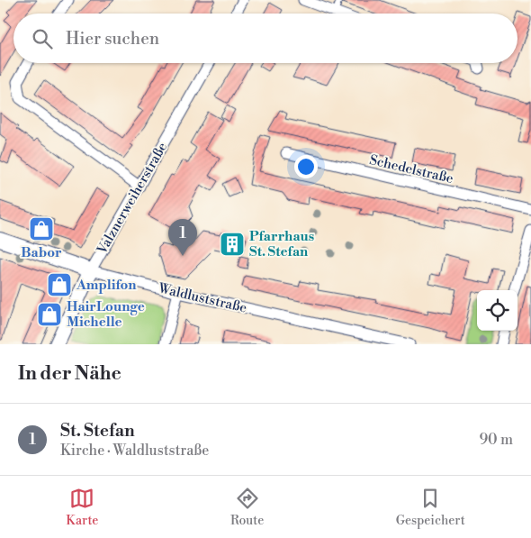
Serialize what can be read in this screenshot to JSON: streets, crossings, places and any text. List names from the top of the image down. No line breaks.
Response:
{"streets":{"street":["Schedelstraße","Valznerweiherstraße","Waldluststraße"]},"crossings":[["Valznerweiherstraße","Waldluststraße"]],"places":{"shop":["Babor","Amplifon","HairLounge Michelle"],"building":["Pfarrhaus St. Stefan"]},"page":{"search":"Hier suchen","pins":"1","heading":"In der Nähe","list":[{"mark":"1","name":"St. Stefan","note":"Kirche · Waldluststraße","value":"90 m"}],"nav":["Karte","Route","Gespeichert"]}}
